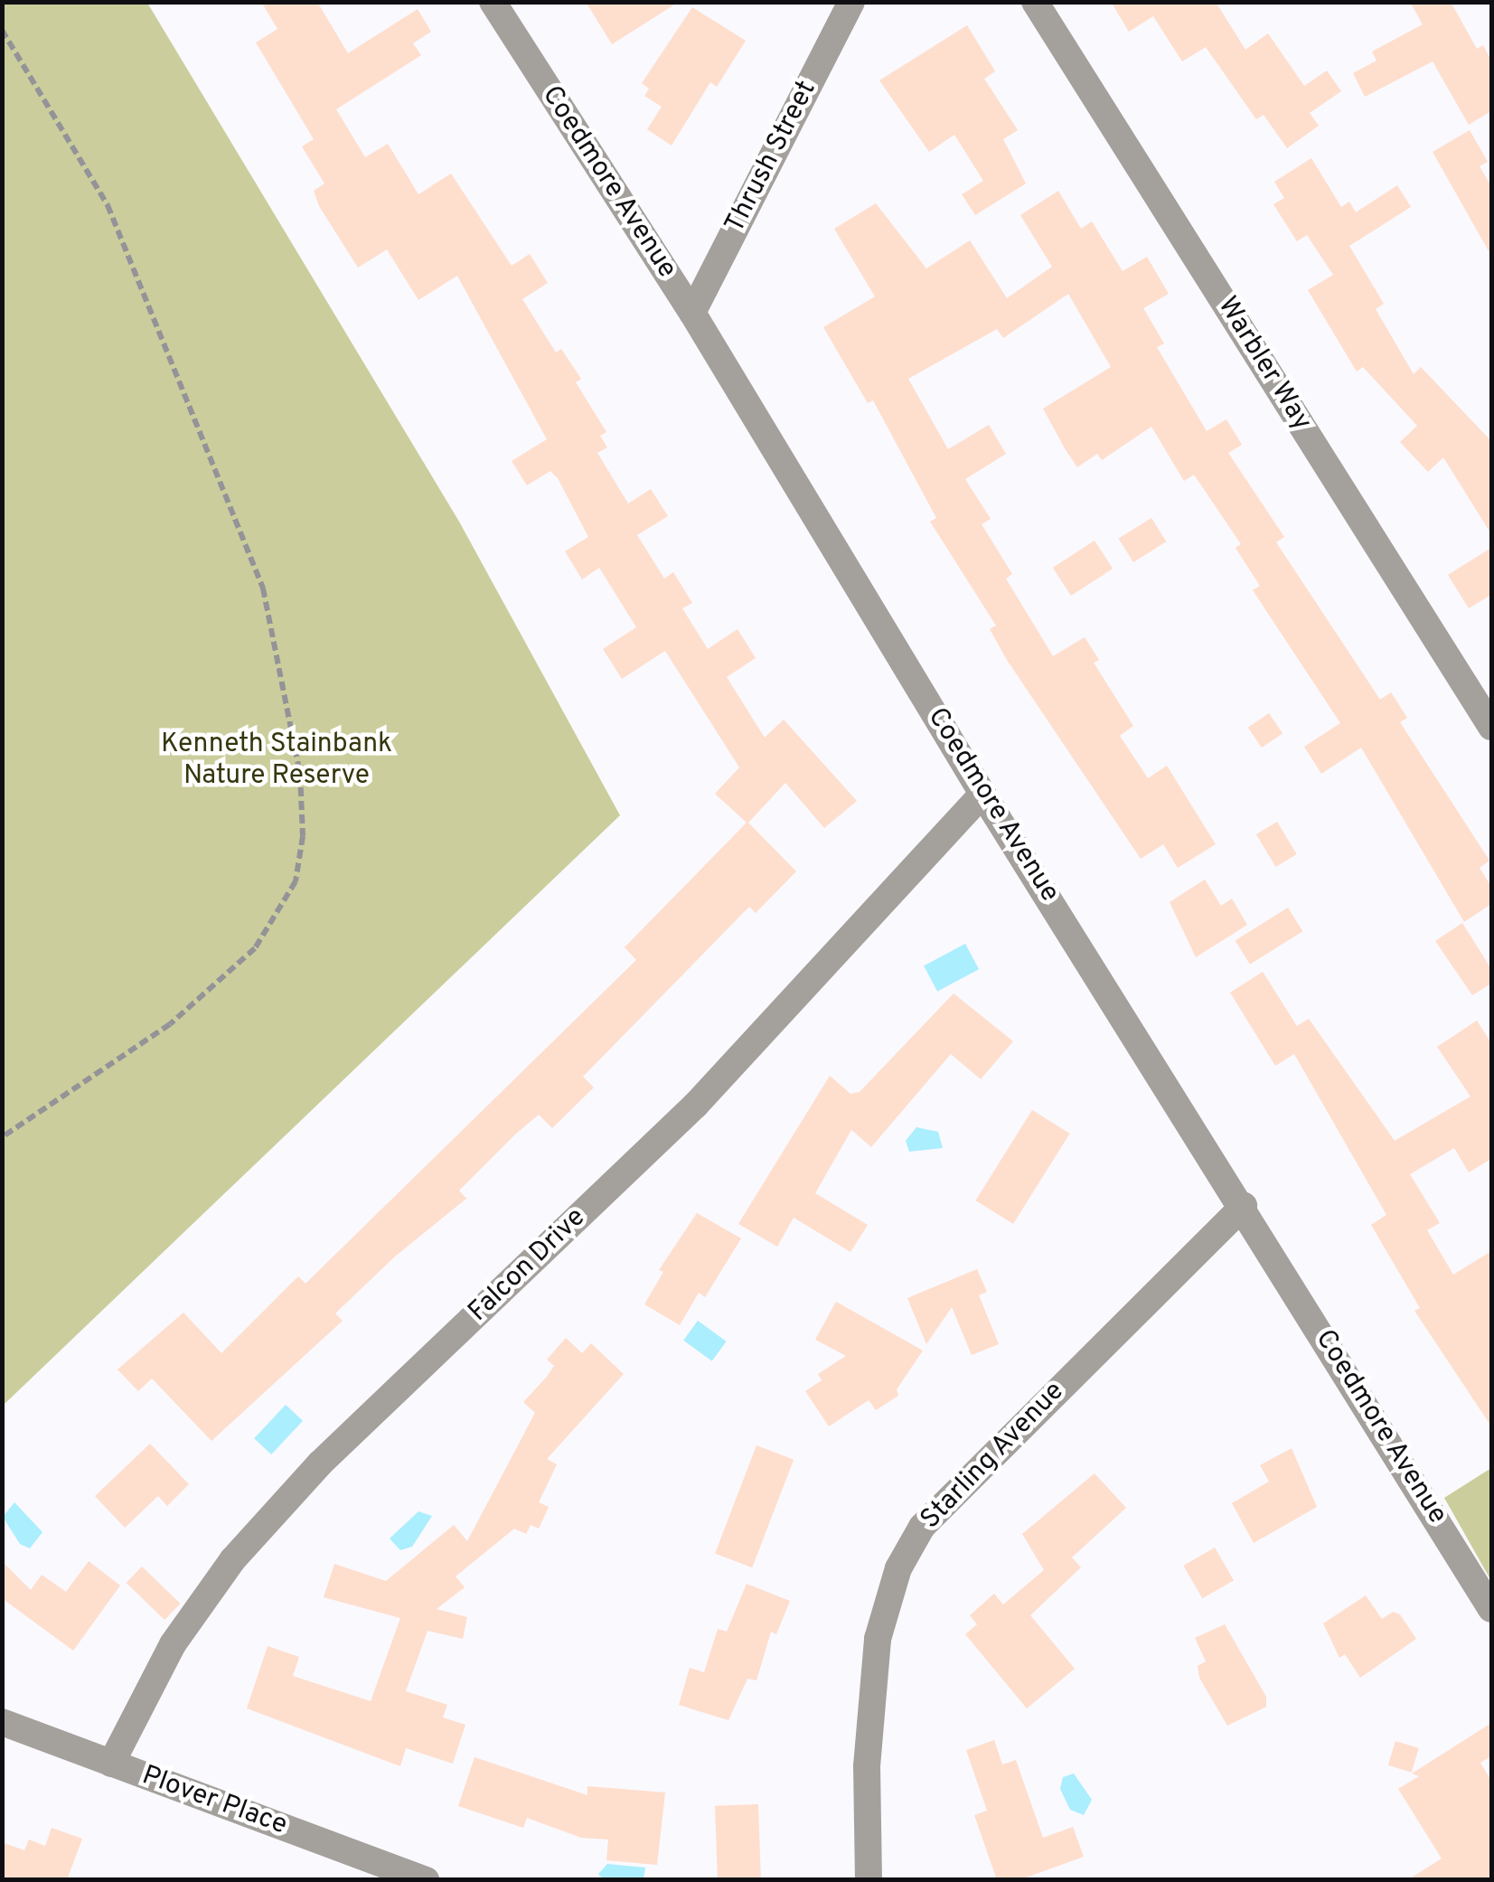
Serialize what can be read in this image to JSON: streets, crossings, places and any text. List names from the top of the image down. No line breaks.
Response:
{"streets":{"street":["Thrush Street","Coedmore Avenue","Warbler Way","Falcon Drive","Starling Avenue","Plover Place"]},"crossings":[["Thrush Street","Coedmore Avenue"],["Coedmore Avenue","Falcon Drive"],["Coedmore Avenue","Starling Avenue"],["Falcon Drive","Plover Place"]],"parks":["Kenneth Stainbank Nature Reserve"]}
